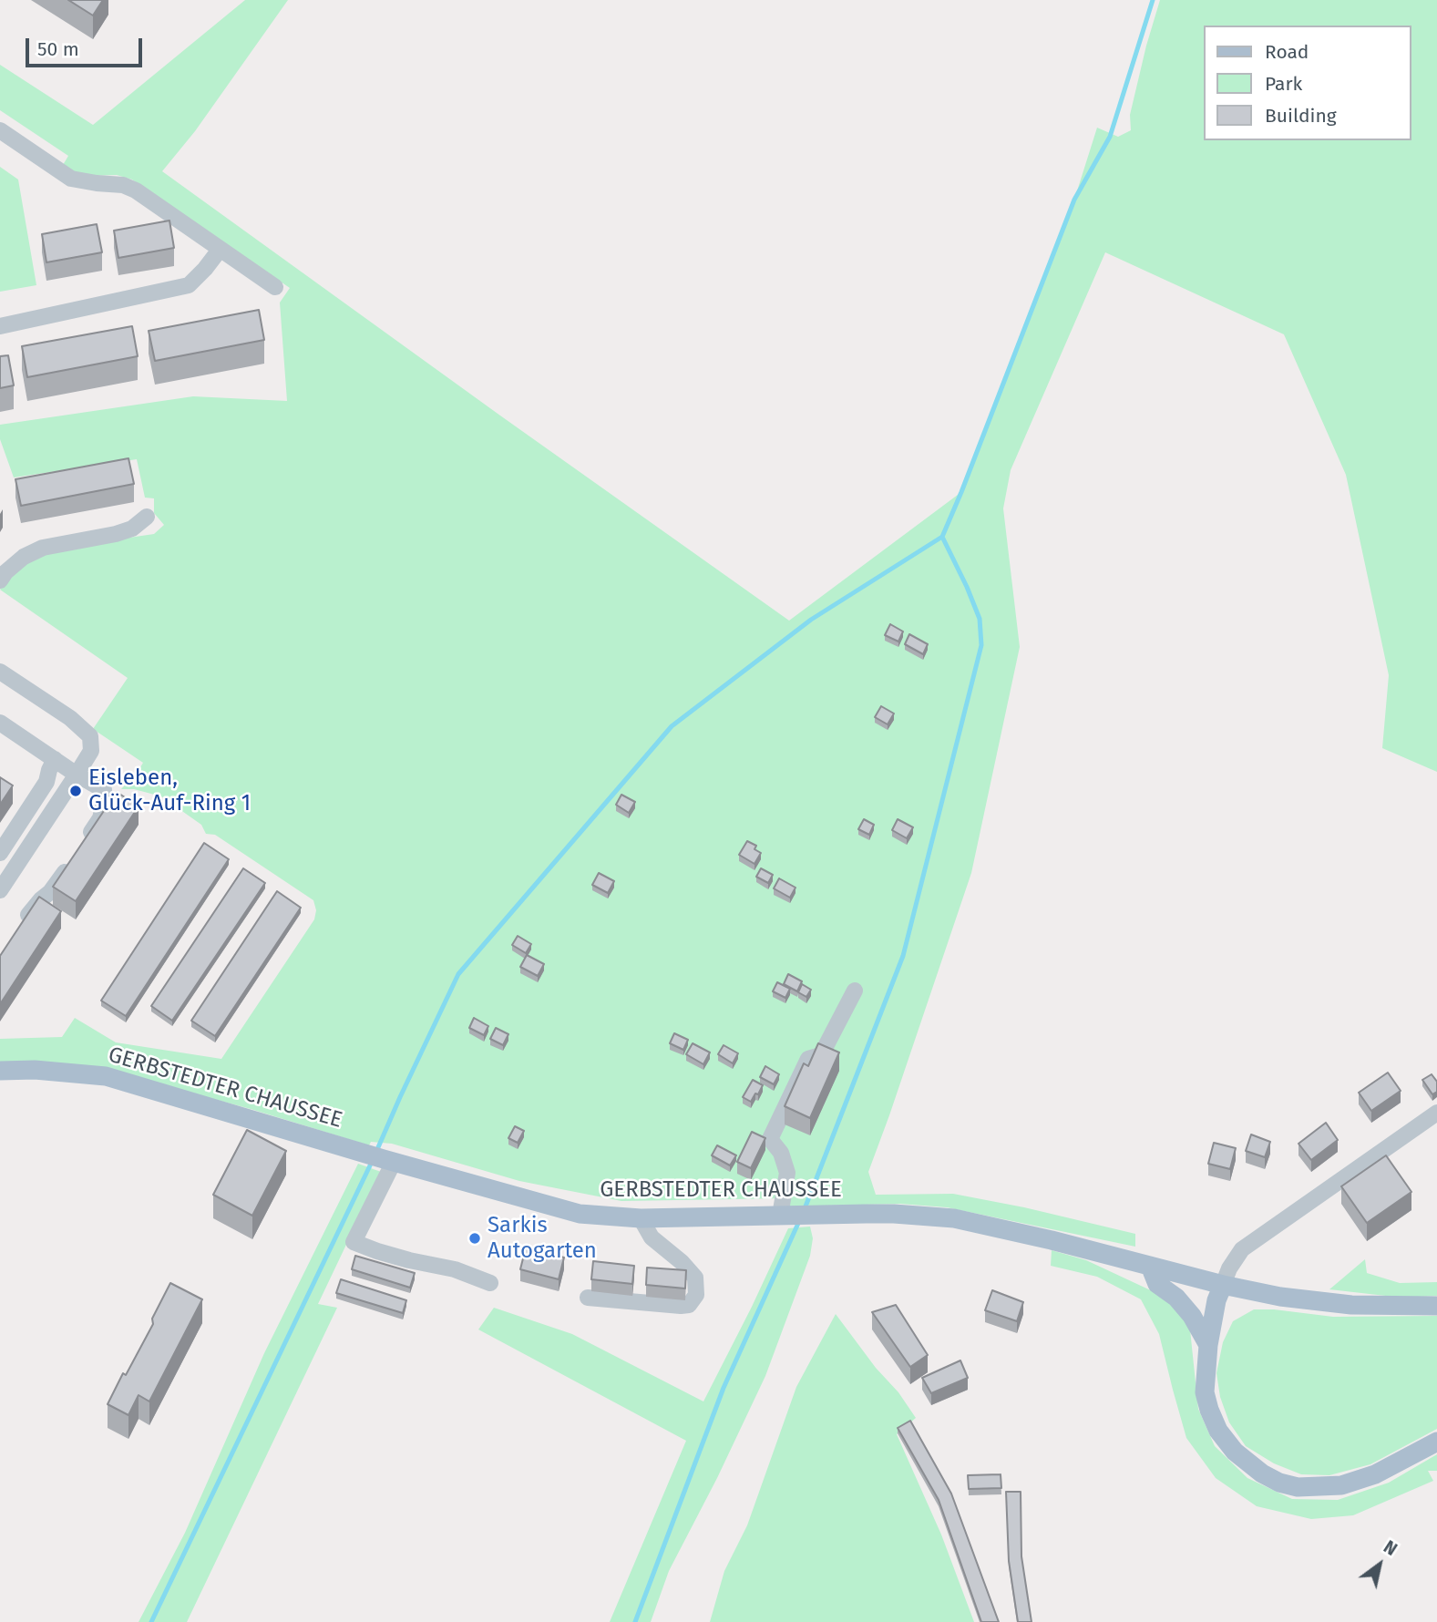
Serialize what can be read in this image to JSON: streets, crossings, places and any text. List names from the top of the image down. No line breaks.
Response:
{"streets":{"main road":["GERBSTEDTER CHAUSSEE"]},"places":["Eisleben, Glück-Auf-Ring 1","Sarkis Autogarten"],"legend":["Road","Park","Building"],"scale_bar":"50 m","north":"top right"}
